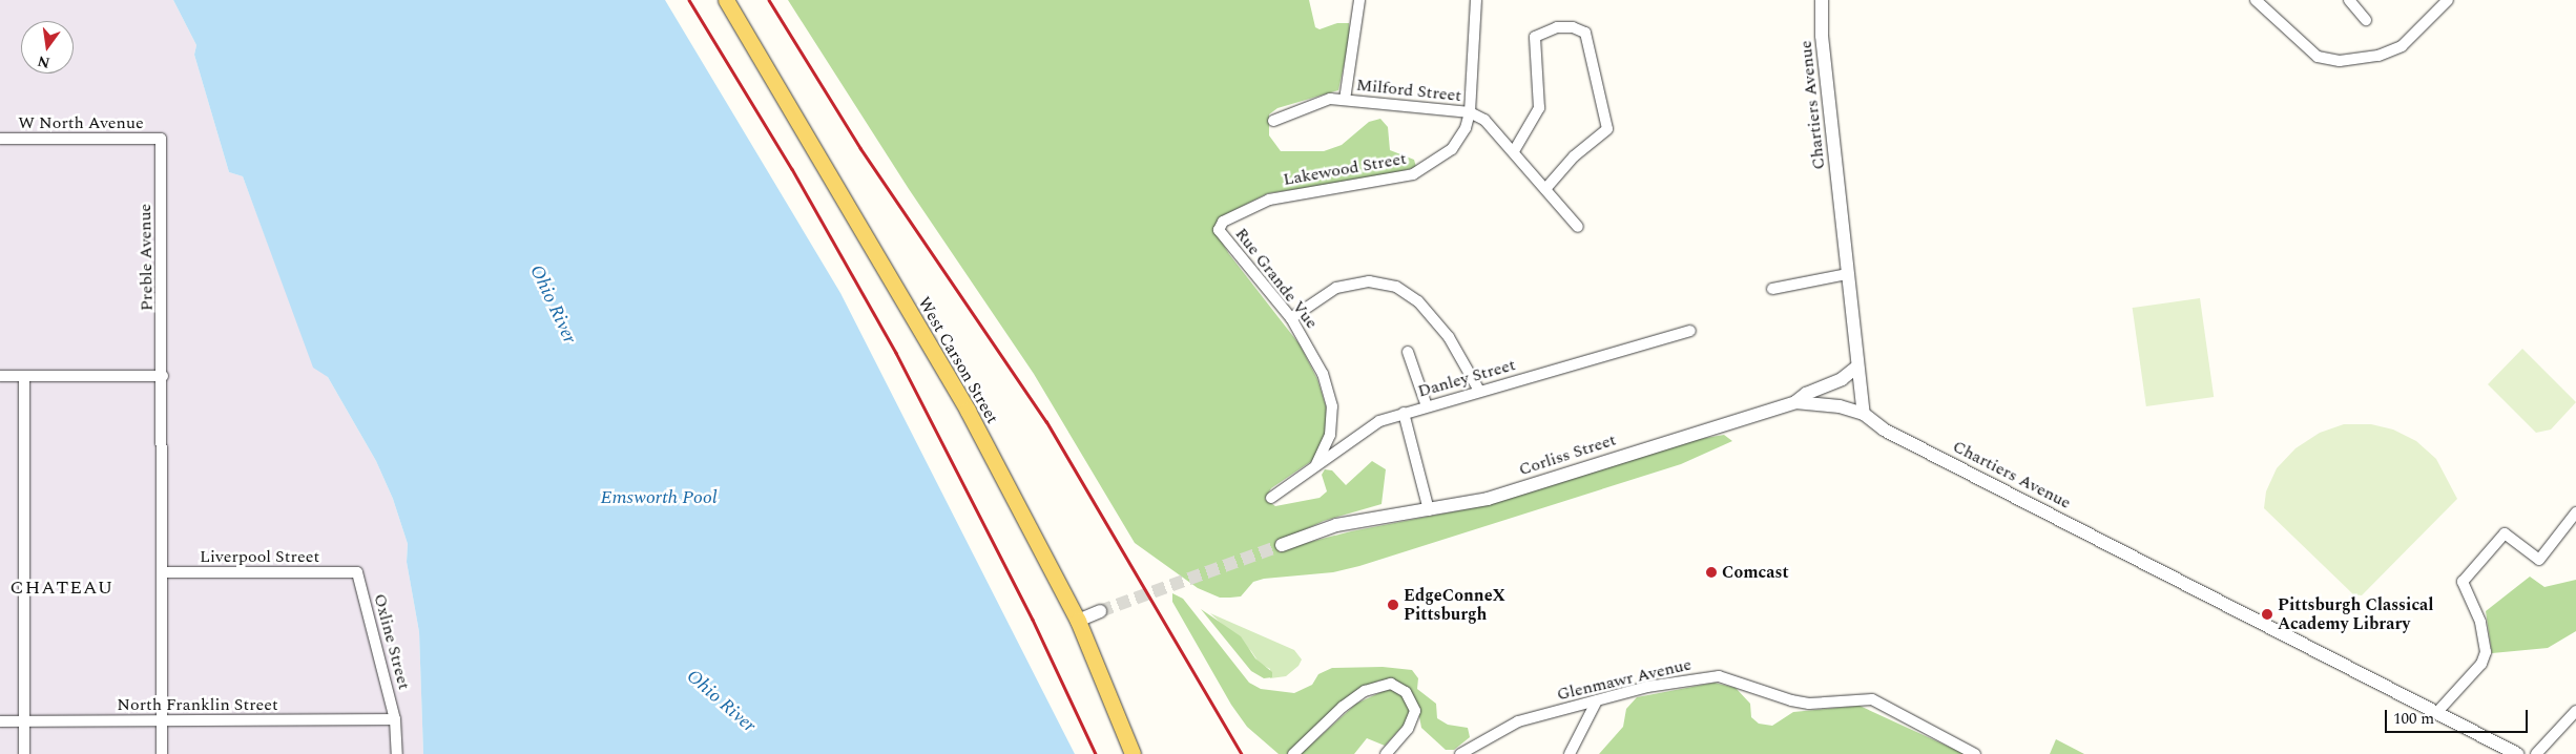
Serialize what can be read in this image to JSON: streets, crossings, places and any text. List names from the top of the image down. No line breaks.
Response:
{"streets":{"main road":["West Carson Street"],"street":["Milford Street","Chartiers Avenue","W North Avenue","Lakewood Street","Preble Avenue","Rue Grande Vue","Danley Street","Corliss Street","Liverpool Street","Oxline Street","Glenmawr Avenue","North Franklin Street"]},"crossings":[["Milford Street","Lakewood Street"],["Chartiers Avenue","Corliss Street"],["W North Avenue","Preble Avenue"],["Lakewood Street","Rue Grande Vue"],["Preble Avenue","Liverpool Street"],["Preble Avenue","North Franklin Street"],["Rue Grande Vue","Danley Street"],["Liverpool Street","Oxline Street"],["Oxline Street","North Franklin Street"]],"districts":["CHATEAU"],"water":["Ohio River","Emsworth Pool"],"places":["Comcast","EdgeConneX Pittsburgh","Pittsburgh Classical Academy Library"],"scale_bar":"100 m","north":"bottom"}
